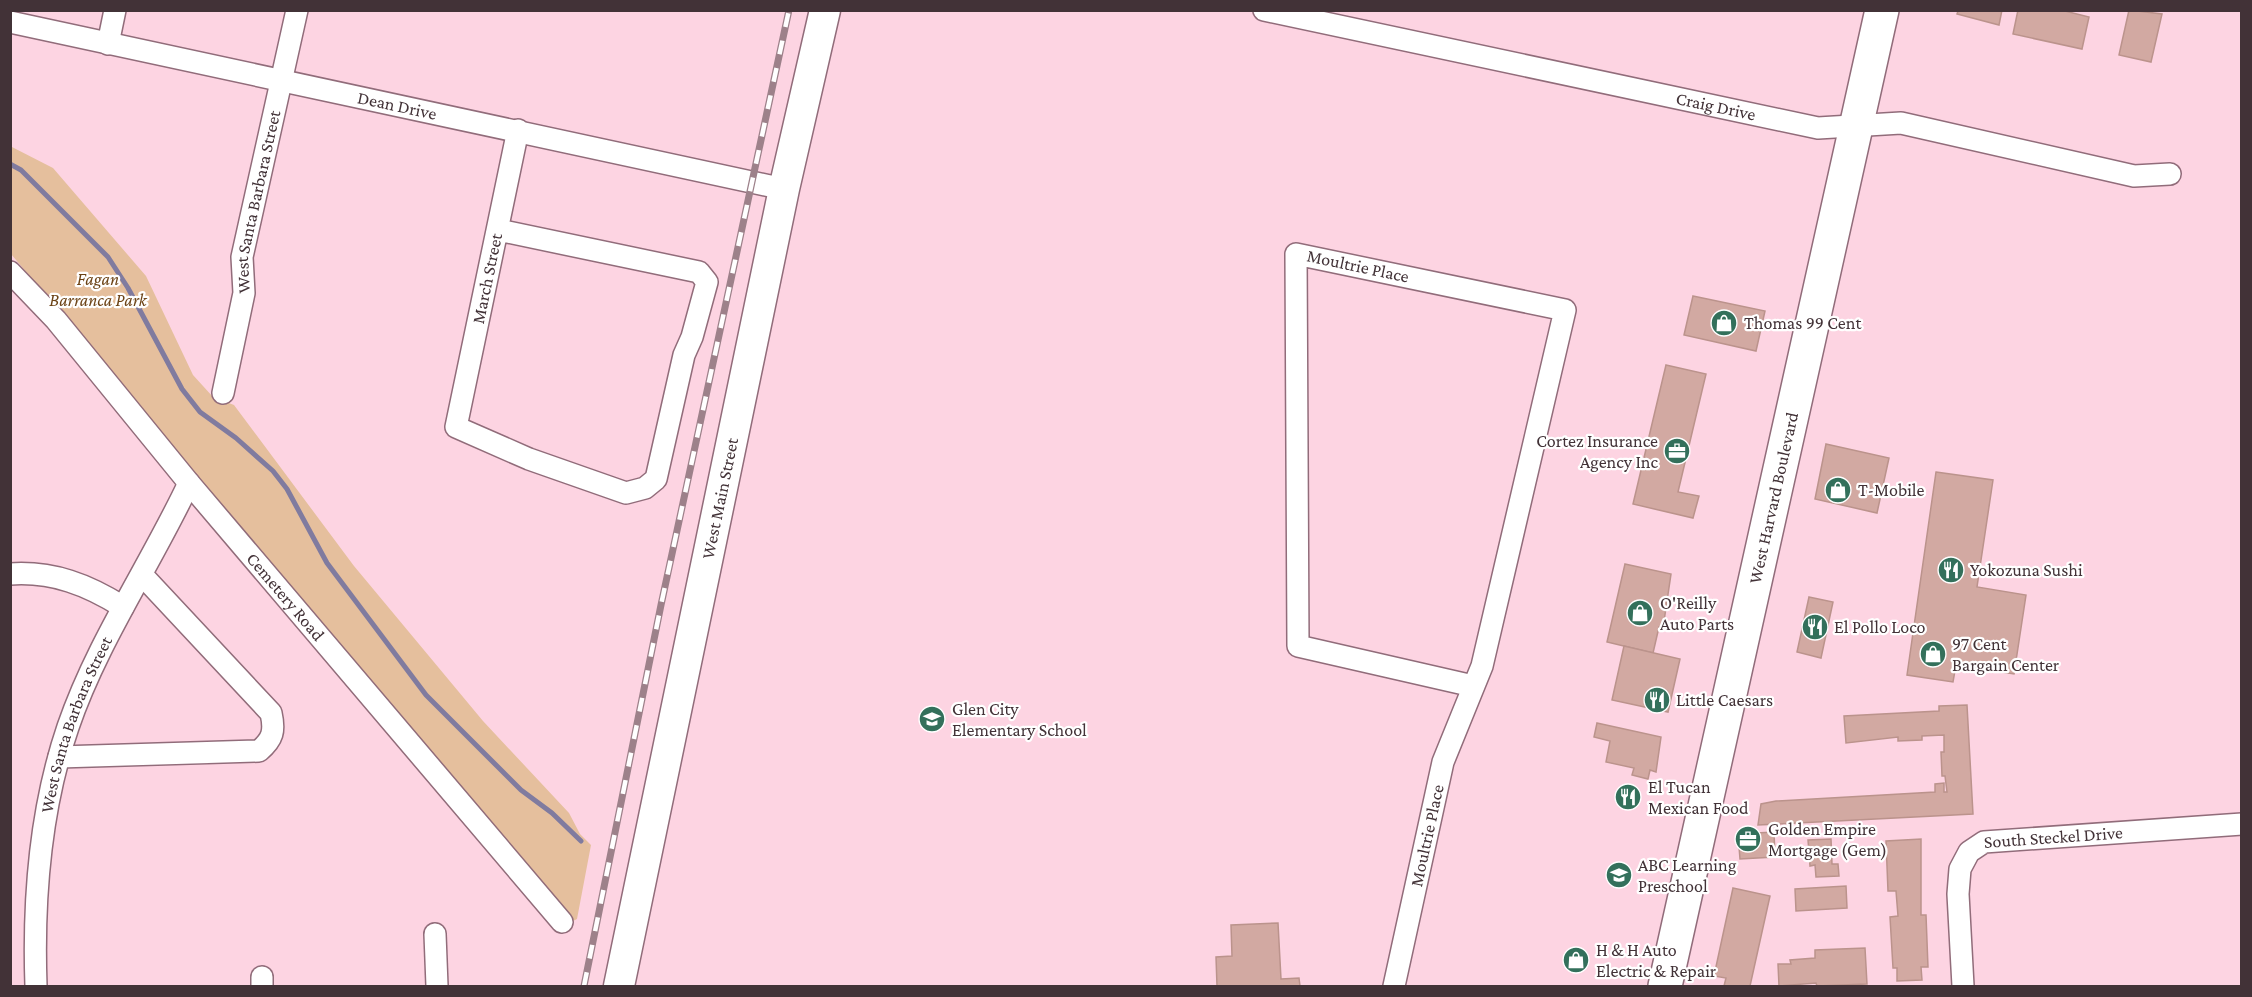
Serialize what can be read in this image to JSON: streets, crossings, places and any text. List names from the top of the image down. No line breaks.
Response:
{"streets":{"main road":["West Harvard Boulevard"],"street":["Dean Drive","Craig Drive","West Santa Barbara Street","Moultrie Place","March Street","West Main Street","Cemetery Road","South Steckel Drive"]},"crossings":[["Dean Drive","West Santa Barbara Street"],["Dean Drive","March Street"],["Dean Drive","West Main Street"],["Craig Drive","West Harvard Boulevard"],["West Santa Barbara Street","Cemetery Road"]],"parks":["Fagan Barranca Park"],"places":{"shop":["Thomas 99 Cent","T-Mobile","O'Reilly Auto Parts","97 Cent Bargain Center","H & H Auto Electric & Repair"],"office":["Cortez Insurance Agency Inc","Golden Empire Mortgage (Gem)"],"restaurant":["Yokozuna Sushi","El Pollo Loco","Little Caesars","El Tucan Mexican Food"],"school or university":["Glen City Elementary School","ABC Learning Preschool"]}}
